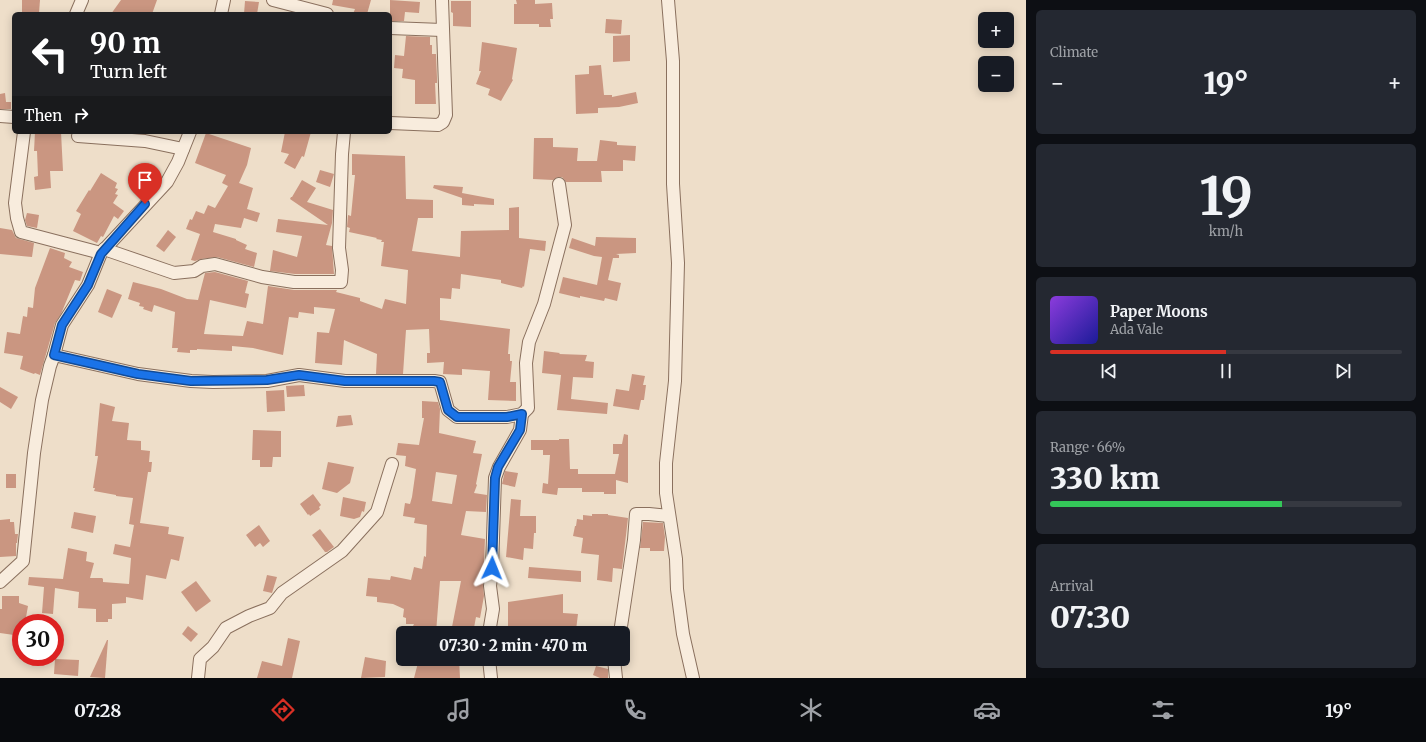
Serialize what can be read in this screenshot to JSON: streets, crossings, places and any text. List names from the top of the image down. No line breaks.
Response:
{"page":{"tile":["Climate",["19","km/h"],["Range · 66%","330 km"],["Arrival","07:30"]],"map_buttons":["+","−"],"turn":["90 m","Turn left"],"heat":["−","19°","+"],"then":"Then","song":["Paper Moons","Ada Vale"],"limit":"30","trip":"07:30 · 2 min · 470 m","tabs":["07:28","19°"]}}
